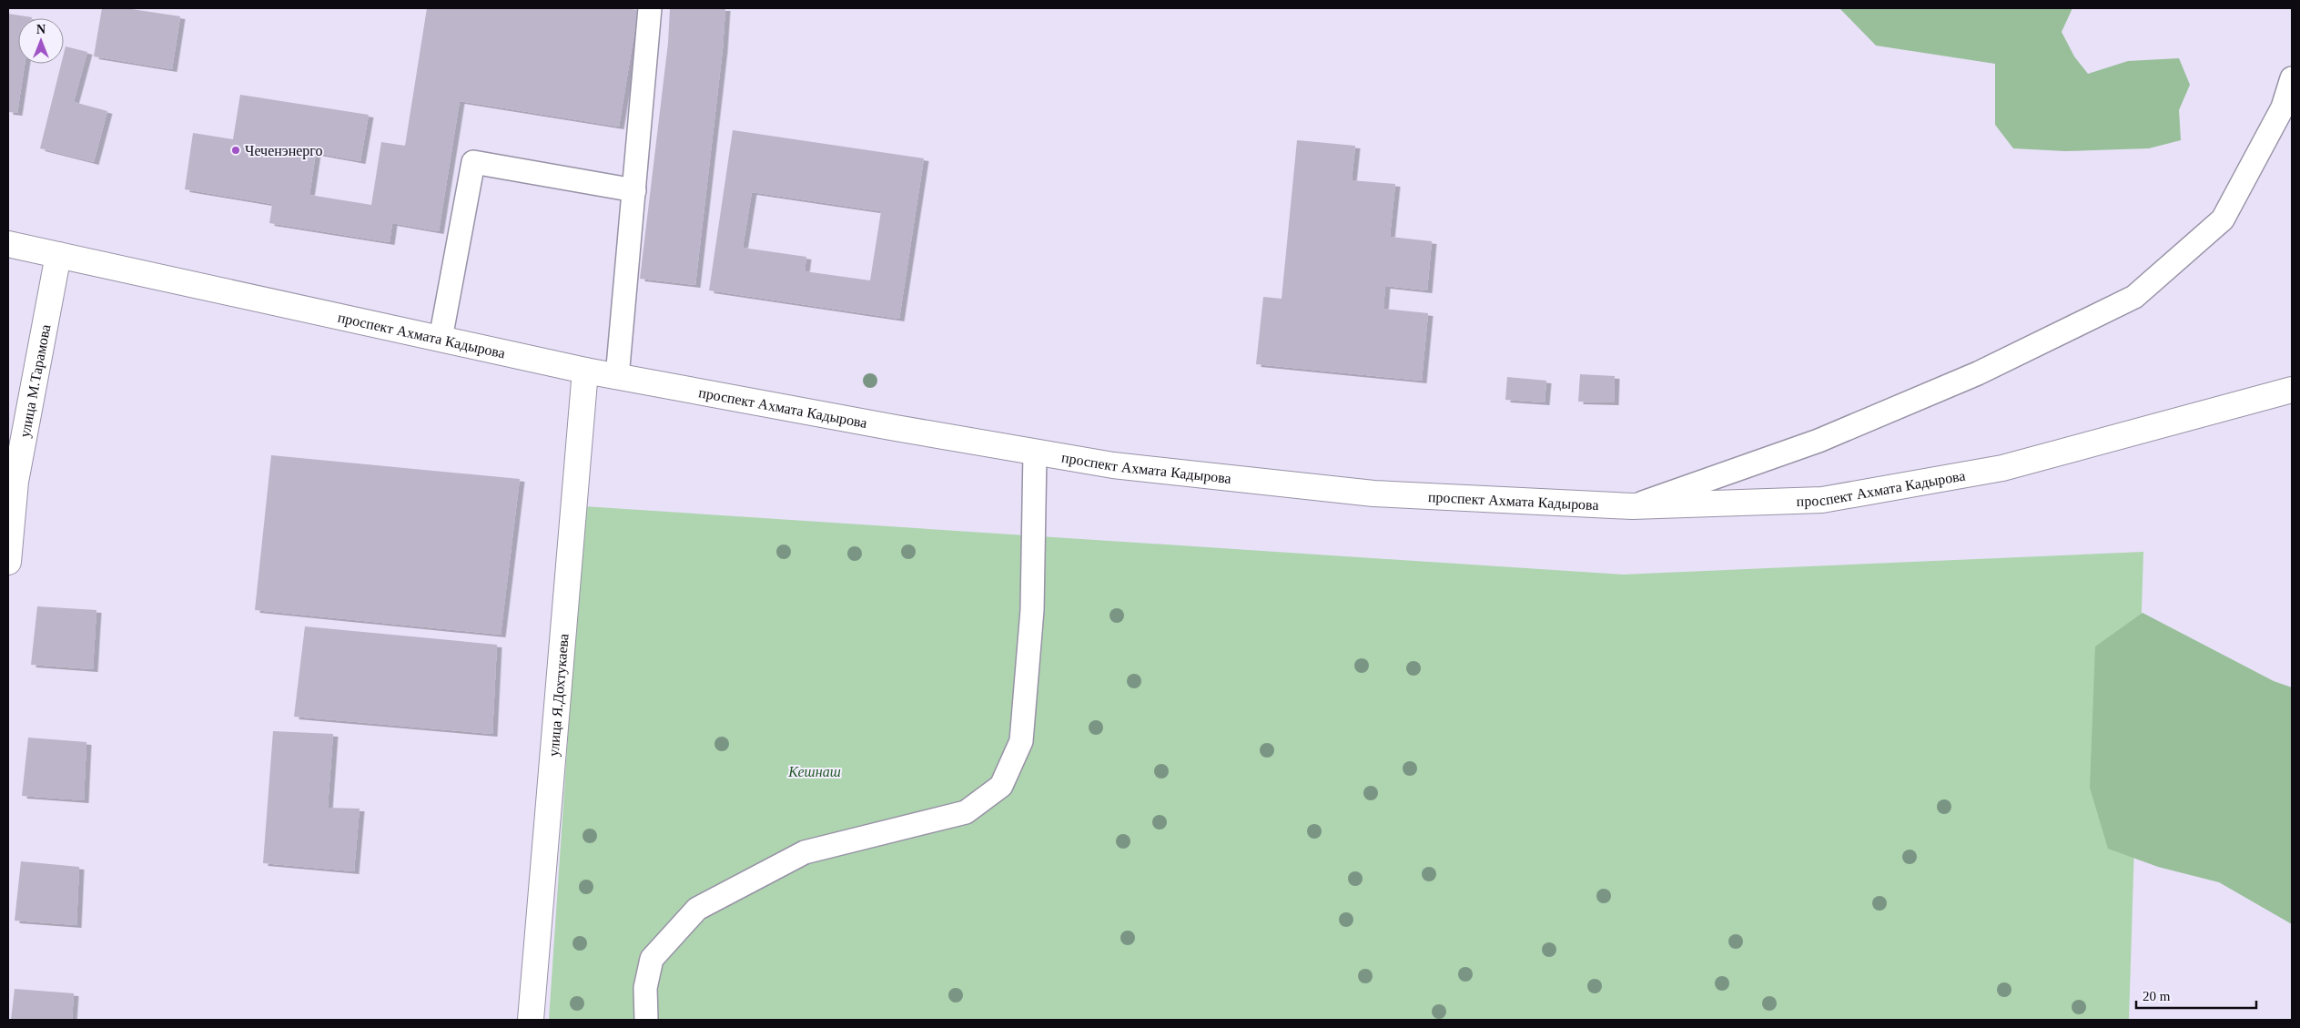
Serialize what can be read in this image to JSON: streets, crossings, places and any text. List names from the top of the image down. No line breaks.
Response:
{"streets":{"main road":["проспект Ахмата Кадырова","улица М.Тарамова","улица Я.Дохтукаева"]},"crossings":[["проспект Ахмата Кадырова","улица М.Тарамова"],["проспект Ахмата Кадырова","улица Я.Дохтукаева"]],"parks":["Кешнаш"],"places":["Чеченэнерго"],"scale_bar":"20 m","north":"top"}
